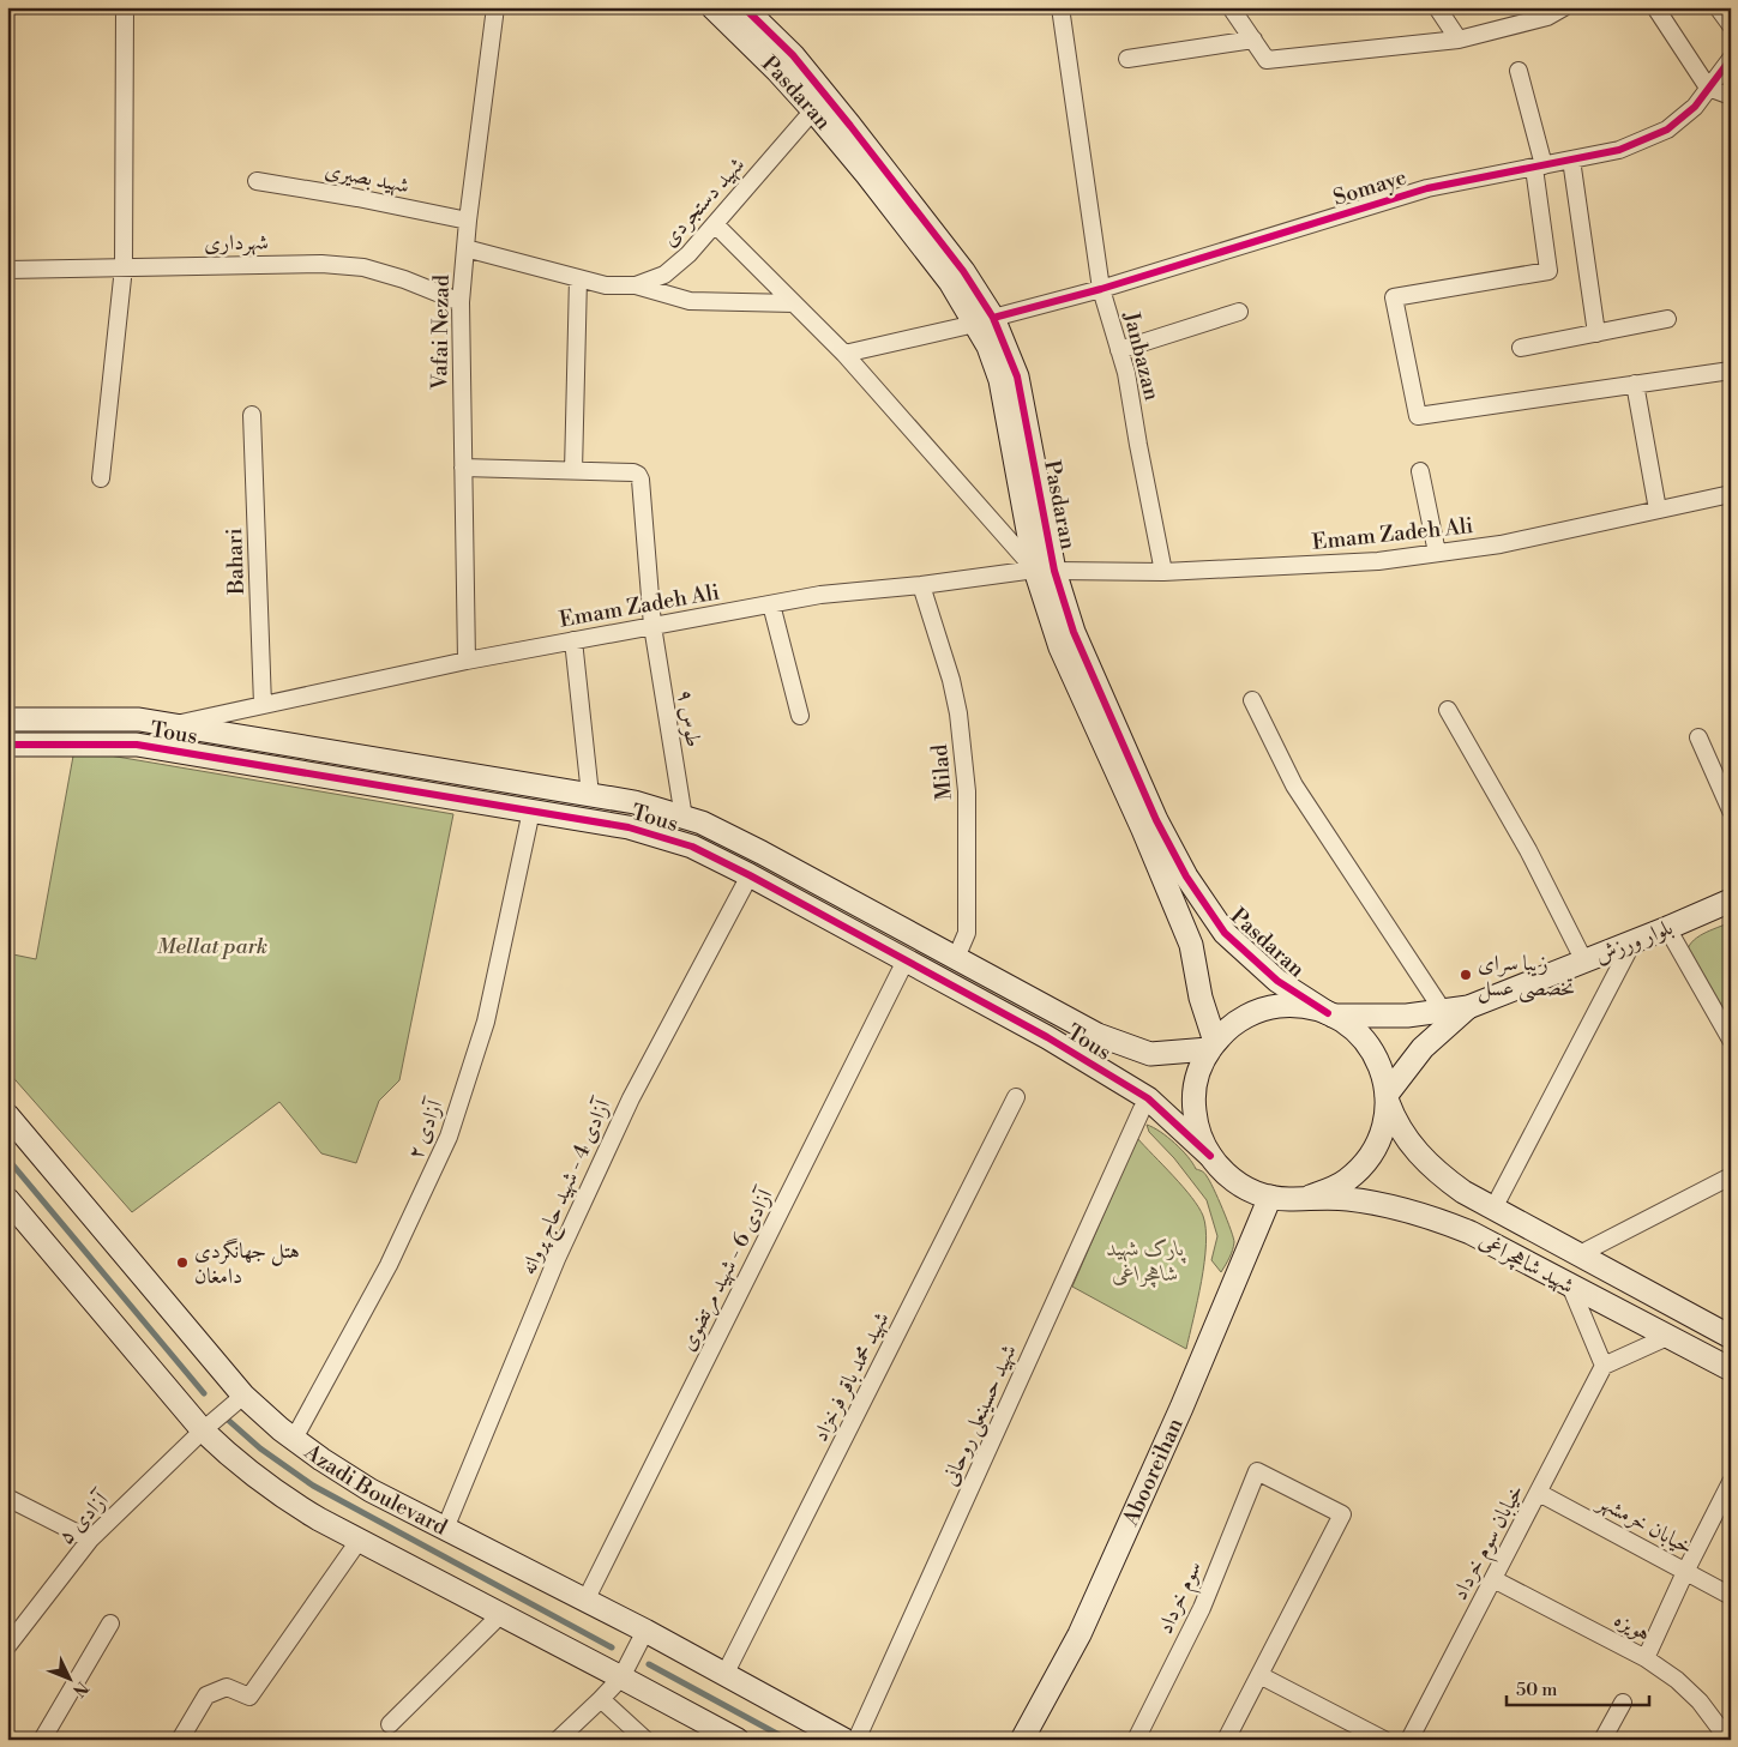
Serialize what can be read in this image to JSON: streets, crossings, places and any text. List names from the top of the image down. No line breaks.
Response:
{"streets":{"street":["Pasdaran","شهید بصیری","Somaye","شهید دستجردی","شهرداری","Vafai Nezad","Janbazan","Emam Zadeh Ali","Bahari","طوس ۹","Tous","Milad","بلوار ورزش","آزادی ۲","آزادی 4 - شهید حاج پروانه","شهید شاهچراغی","آزادی 6 - شهید مرتضوی","شهید محمد باقر فرخزاد","شهید حسینعلی روحانی","Abooreihan","Azadi Boulevard","آزادی ۵","خیابان خرمشهر","خیابان سوم خرداد","سوم خرداد","هویزه"]},"crossings":[["Pasdaran","Somaye"],["Pasdaran","شهید دستجردی"],["Pasdaran","Emam Zadeh Ali"],["Pasdaran","Tous"],["Pasdaran","شهید شاهچراغی"],["Pasdaran","Abooreihan"],["شهید بصیری","Vafai Nezad"],["Somaye","Janbazan"],["شهید دستجردی","Vafai Nezad"],["شهرداری","Vafai Nezad"],["Vafai Nezad","Emam Zadeh Ali"],["Janbazan","Emam Zadeh Ali"],["Emam Zadeh Ali","Bahari"],["Emam Zadeh Ali","طوس ۹"],["Emam Zadeh Ali","Tous"],["Emam Zadeh Ali","Milad"],["طوس ۹","Tous"],["Tous","Milad"],["Tous","آزادی ۲"],["Tous","آزادی 4 - شهید حاج پروانه"],["Tous","شهید شاهچراغی"],["Tous","آزادی 6 - شهید مرتضوی"],["Tous","Abooreihan"],["آزادی ۲","Azadi Boulevard"],["آزادی 4 - شهید حاج پروانه","Azadi Boulevard"],["شهید شاهچراغی","Abooreihan"],["آزادی 6 - شهید مرتضوی","Azadi Boulevard"],["شهید محمد باقر فرخزاد","Azadi Boulevard"],["Azadi Boulevard","آزادی ۵"],["خیابان خرمشهر","خیابان سوم خرداد"],["خیابان سوم خرداد","هویزه"]],"parks":["Mellat park","پارک شهید شاهچراغی"],"places":["زیبا سرای تخصصی عسل","هتل جهانگردى دامغان"],"scale_bar":"50 m","north":"bottom right"}
